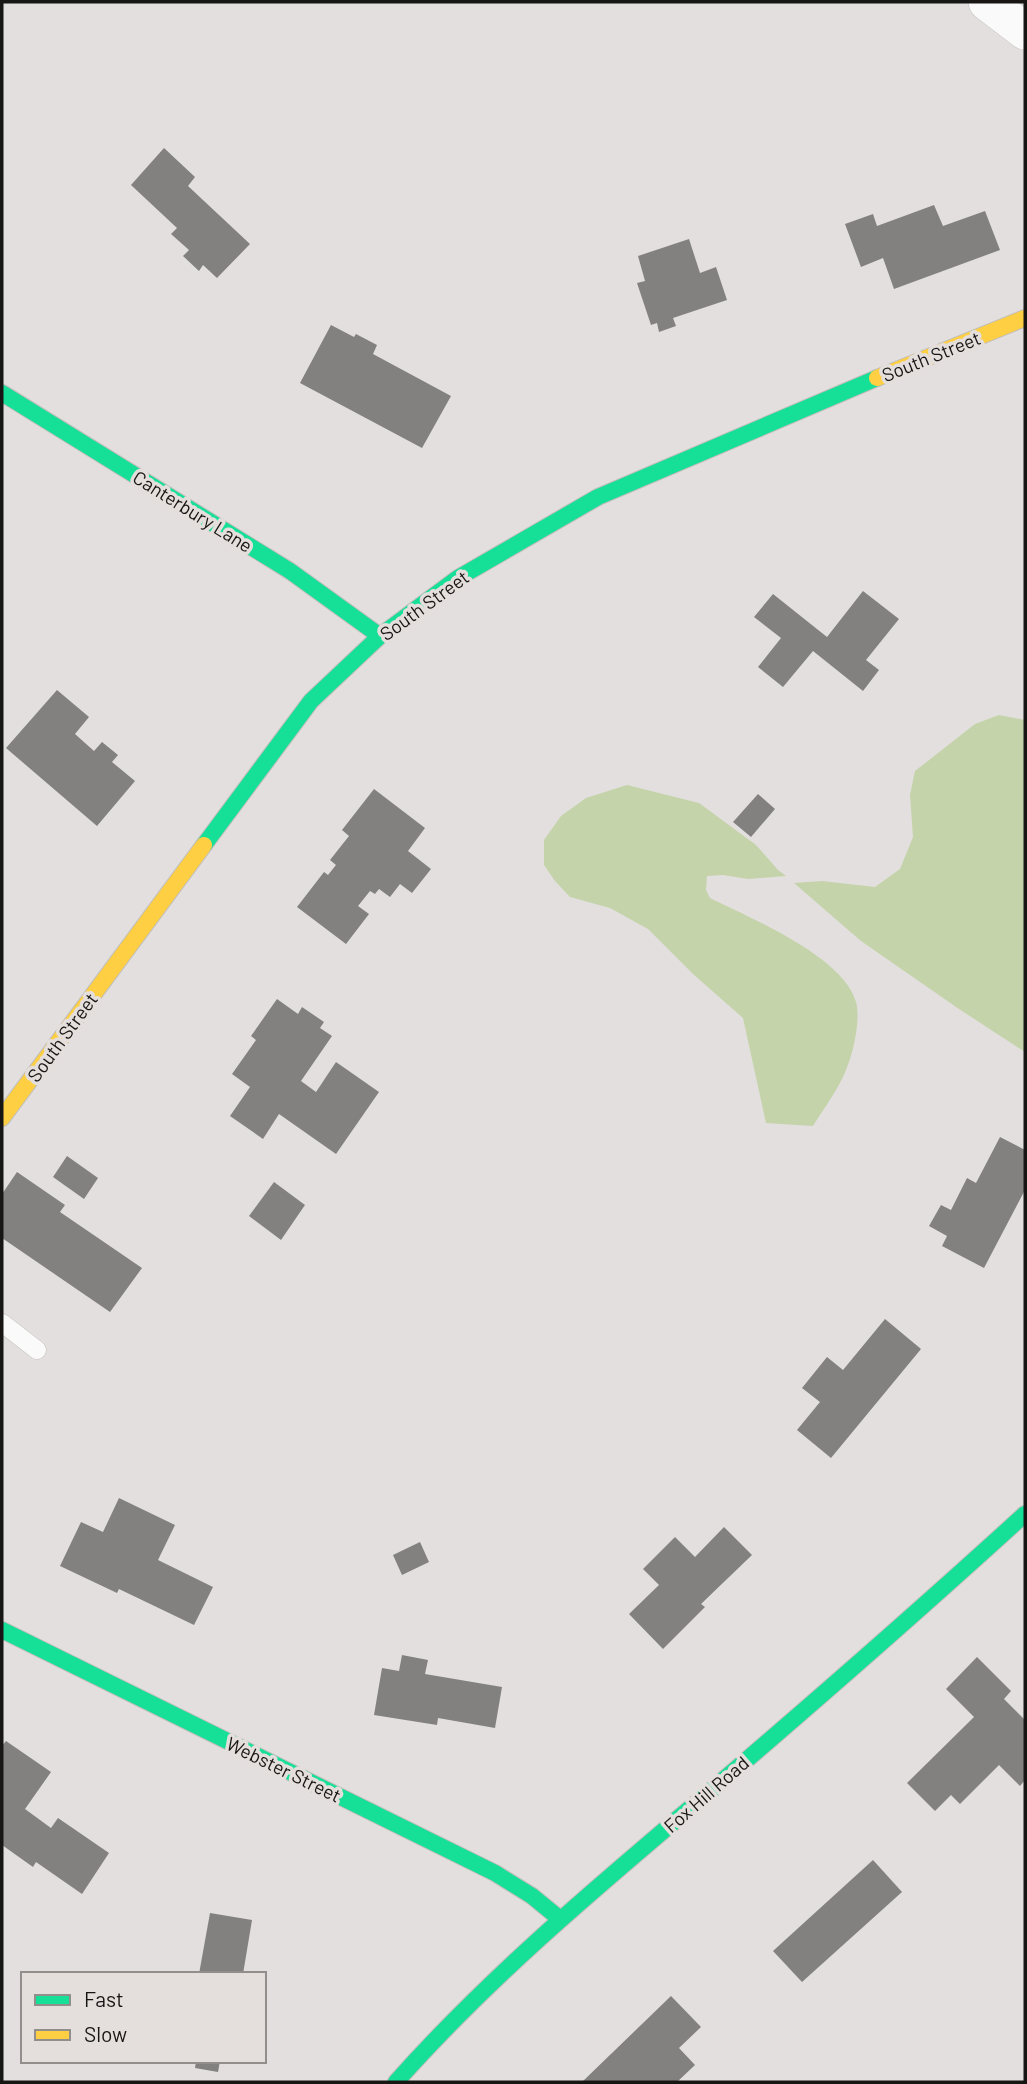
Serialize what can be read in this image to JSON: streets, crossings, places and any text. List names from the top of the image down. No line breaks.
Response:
{"streets":{"street":["South Street","Canterbury Lane","Webster Street","Fox Hill Road"]},"crossings":[["South Street","Canterbury Lane"],["Webster Street","Fox Hill Road"]],"legend":["Fast","Slow"]}
